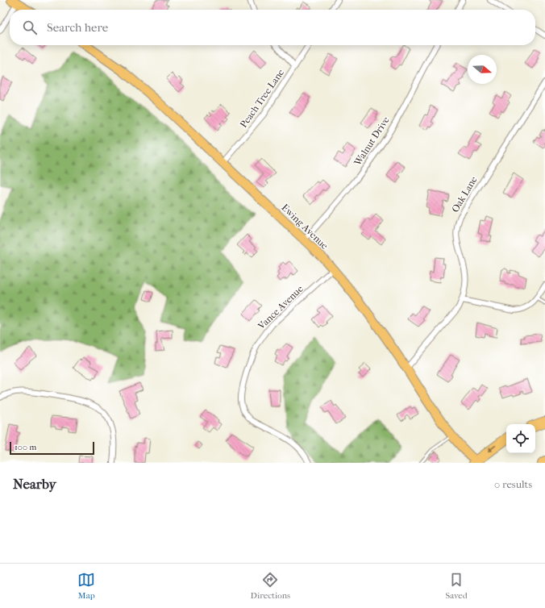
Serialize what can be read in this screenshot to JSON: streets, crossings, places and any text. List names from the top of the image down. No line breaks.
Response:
{"streets":{"main road":["Ewing Avenue"],"street":["Peach Tree Lane","Walnut Drive","Oak Lane","Vance Avenue"]},"crossings":[["Peach Tree Lane","Ewing Avenue"],["Walnut Drive","Ewing Avenue"],["Oak Lane","Ewing Avenue"],["Ewing Avenue","Vance Avenue"]],"scale_bar":"100 m","north":"right","page":{"search":"Search here","scale":"100 m","heading":["Nearby","0 results"],"nav":["Map","Directions","Saved"]}}
